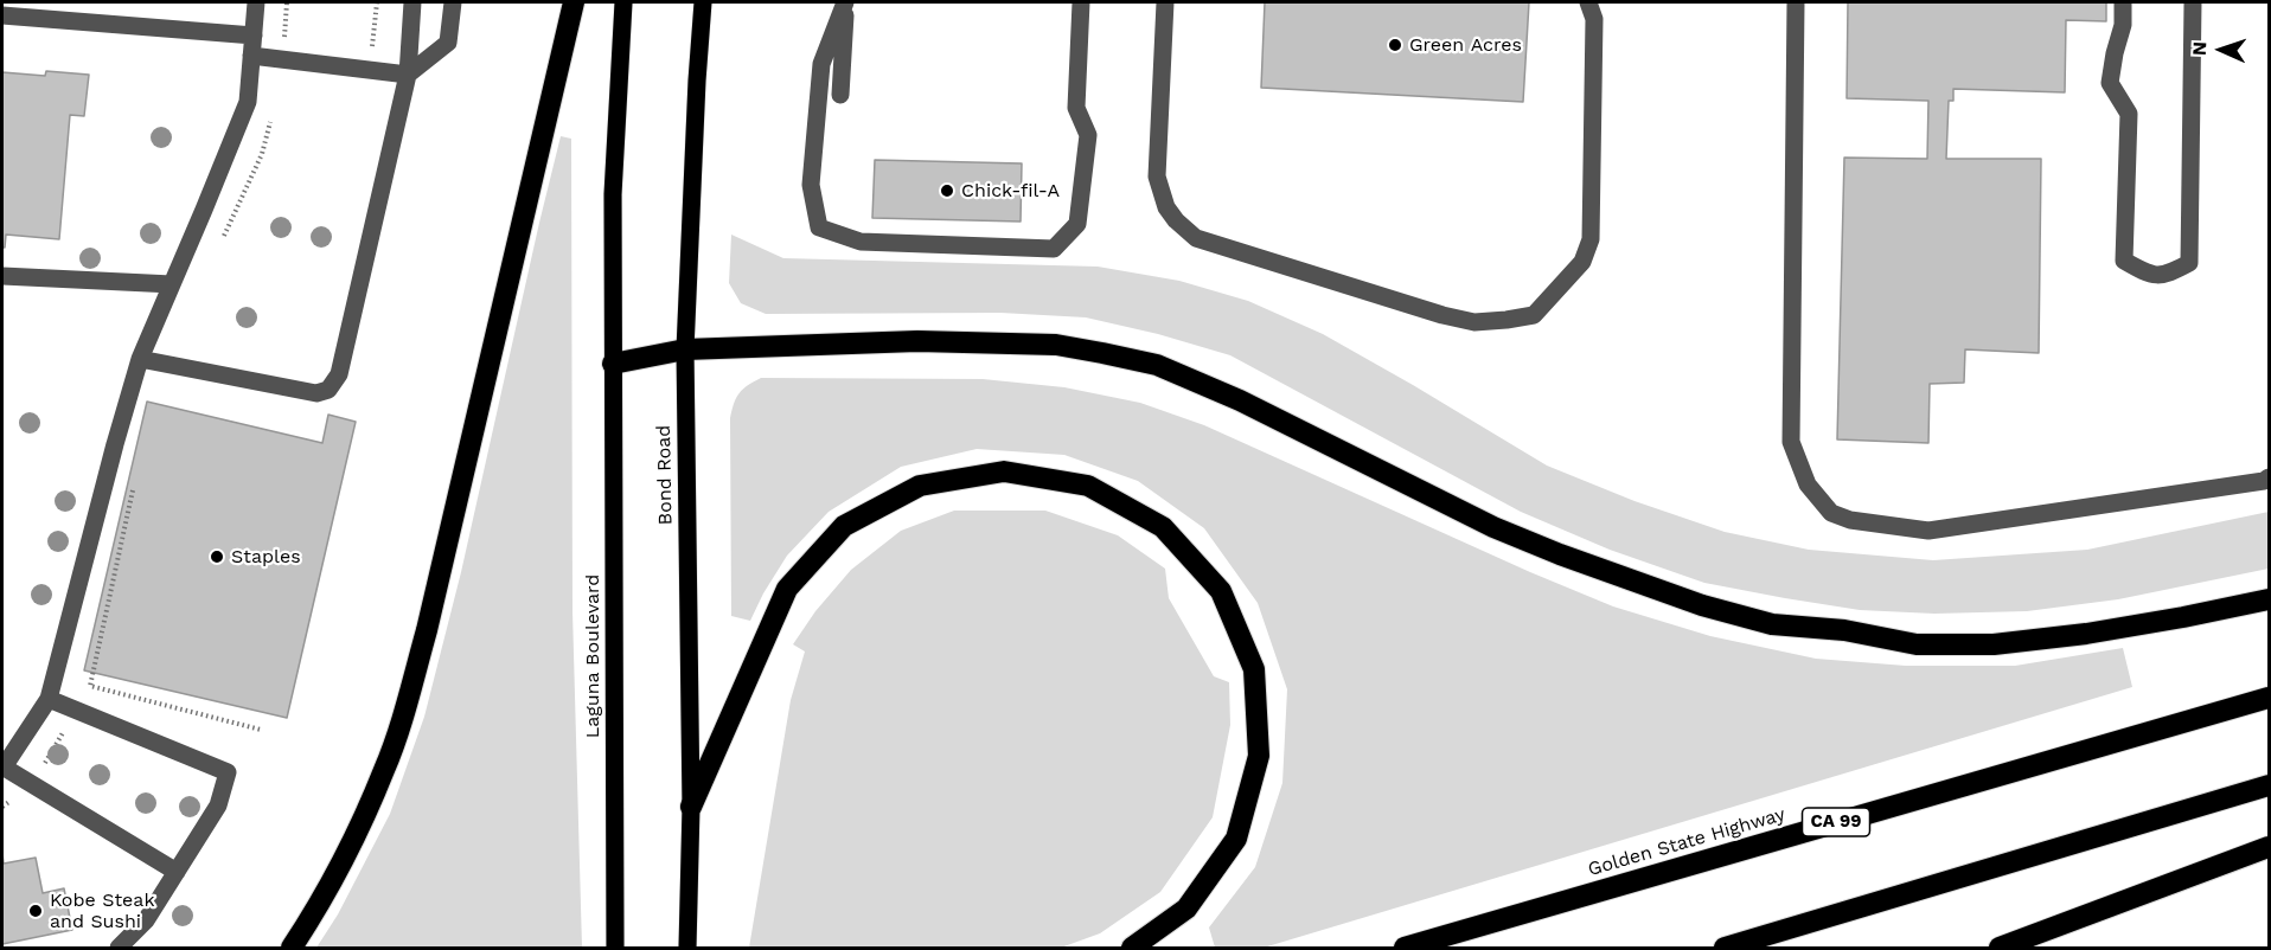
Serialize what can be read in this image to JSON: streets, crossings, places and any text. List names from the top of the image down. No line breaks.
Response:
{"streets":{"highway":["CA 99","Golden State Highway"],"main road":["Bond Road","Laguna Boulevard"]},"places":["Green Acres","Chick-fil-A","Staples","Kobe Steak and Sushi"],"north":"left"}
